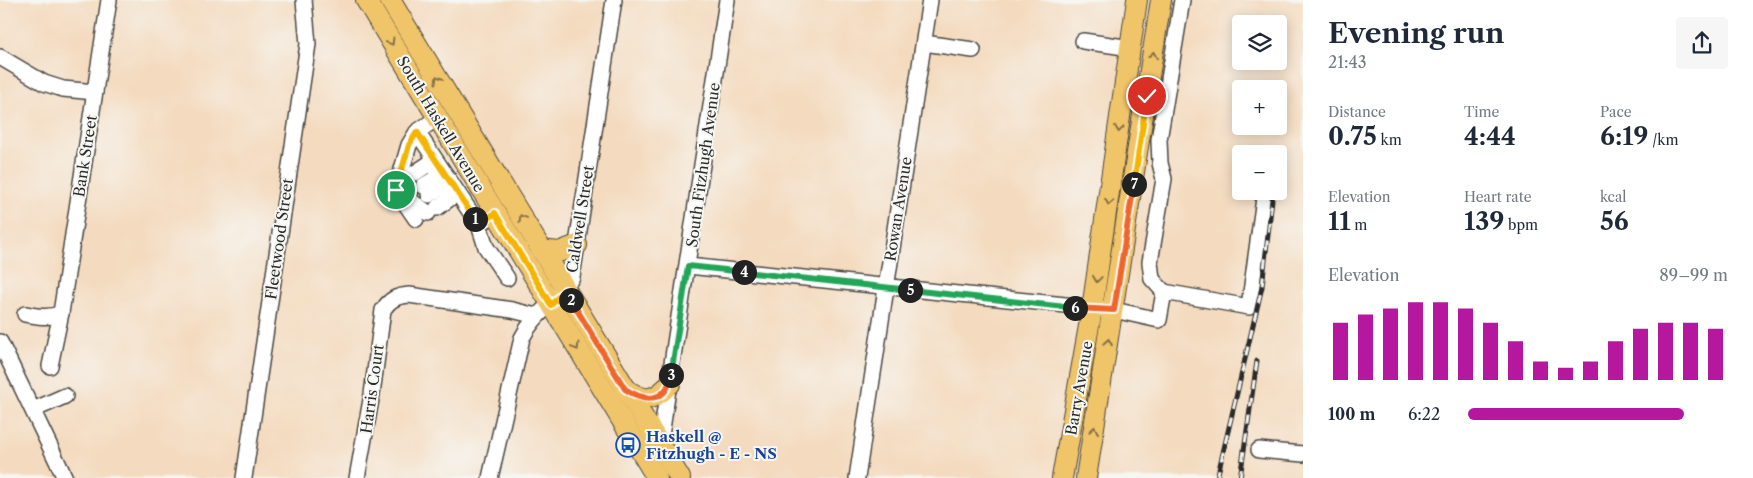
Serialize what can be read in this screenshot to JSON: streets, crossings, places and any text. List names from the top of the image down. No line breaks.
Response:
{"streets":{"main road":["South Haskell Avenue","Barry Avenue"],"street":["Bank Street","South Fitzhugh Avenue","Rowan Avenue","Caldwell Street","Fleetwood Street","Harris Court"]},"crossings":[["South Haskell Avenue","South Fitzhugh Avenue"],["South Haskell Avenue","Caldwell Street"],["South Haskell Avenue","Harris Court"],["Caldwell Street","Harris Court"]],"places":{"bus stop":["Haskell @ Fitzhugh - E - NS"]},"page":{"heading":["Evening run","21:43"],"map_buttons":["+","−"],"stats":[["Distance","0.75 km"],["Time","4:44"],["Pace","6:19 /km"],["Elevation","11 m"],["Heart rate","139 bpm"],["kcal","56"]],"pins":["7","1","4","5","2","6","3"],"chart":["Elevation","89–99 m"],"list":[{"name":"100 m","note":"6:22"}]}}
